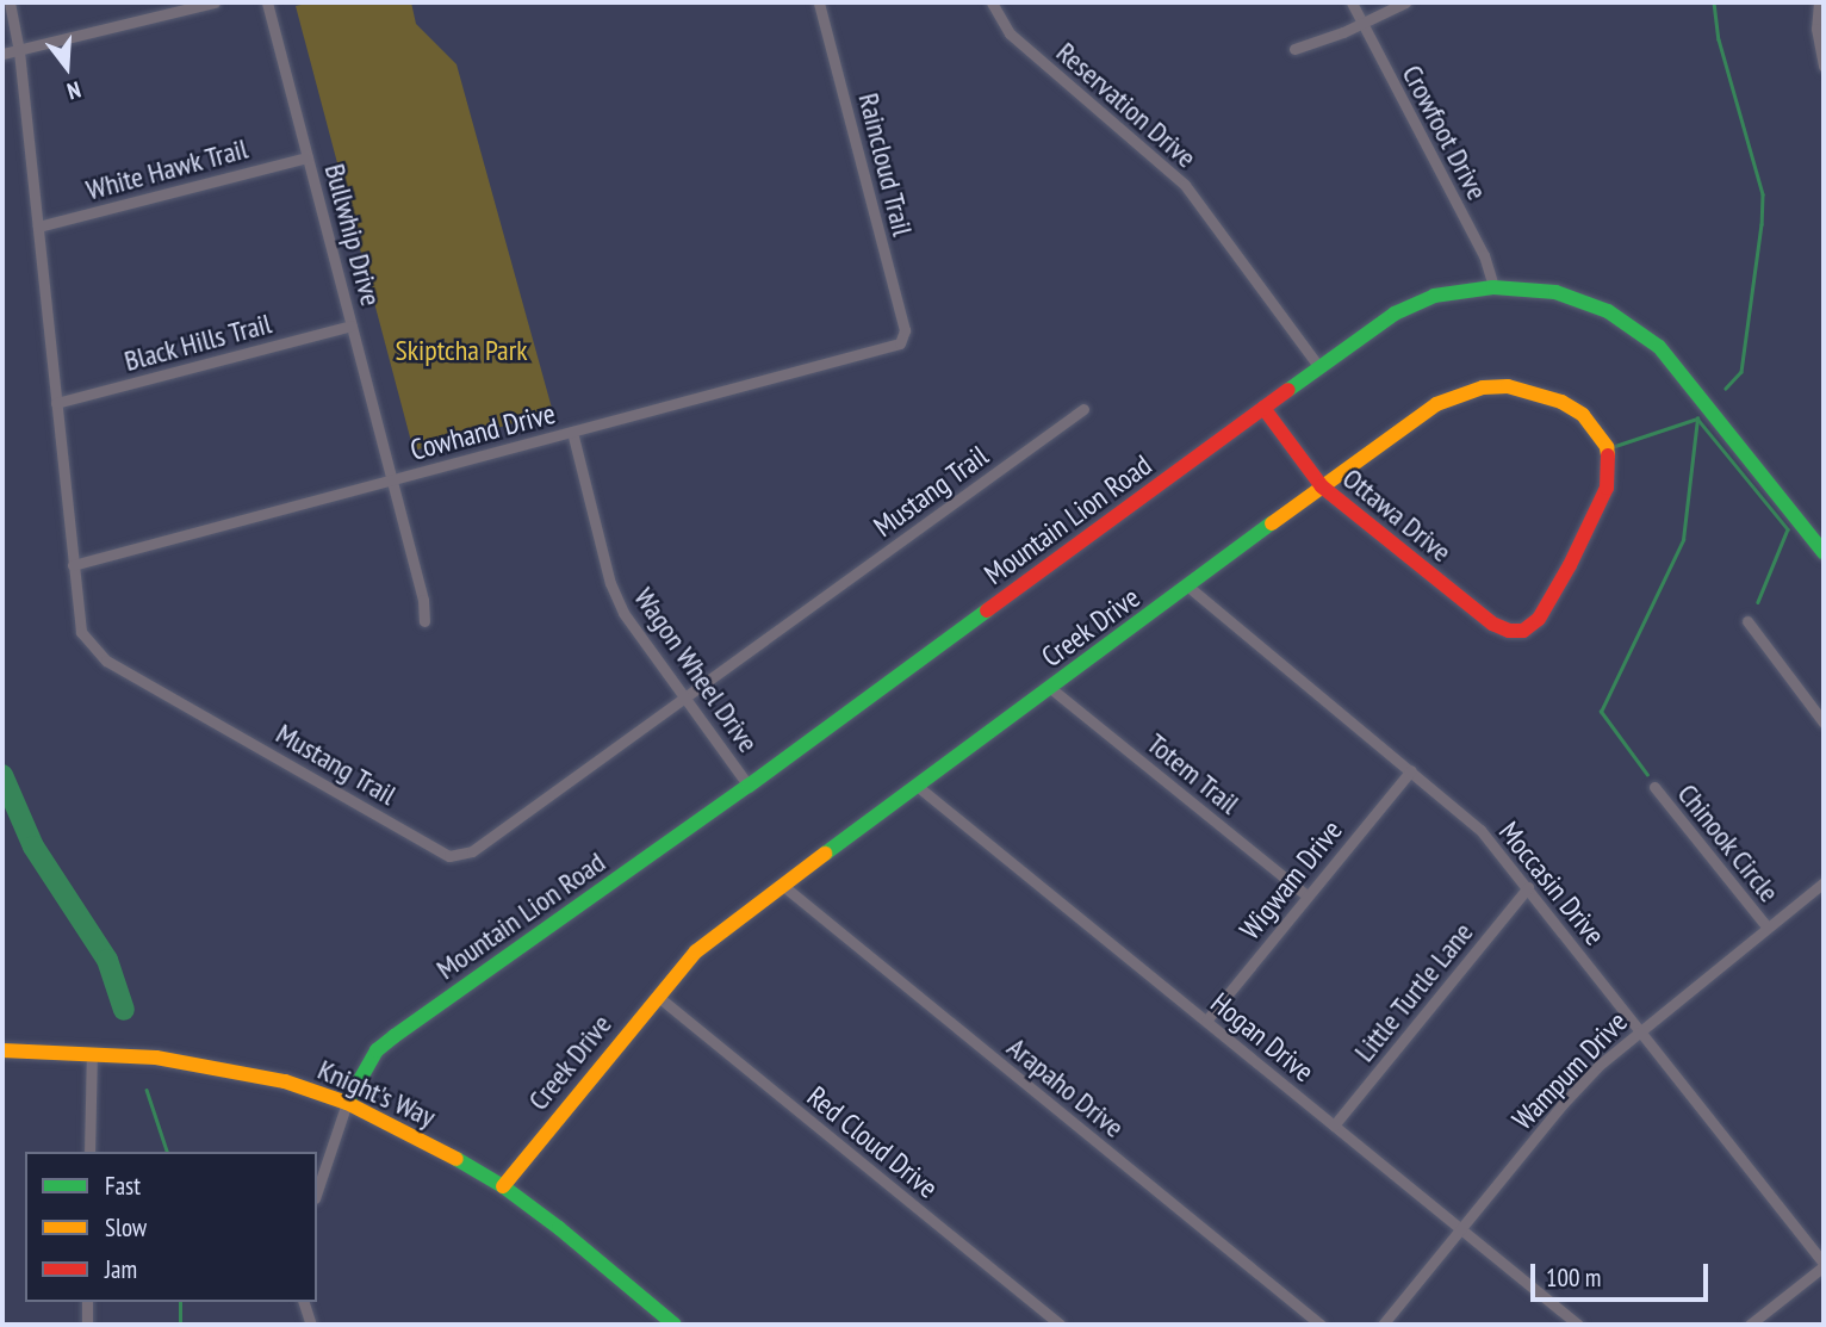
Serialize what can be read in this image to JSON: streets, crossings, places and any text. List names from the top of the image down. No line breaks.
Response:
{"streets":{"street":["Reservation Drive","Crowfoot Drive","Raincloud Trail","White Hawk Trail","Bullwhip Drive","Black Hills Trail","Cowhand Drive","Mustang Trail","Ottawa Drive","Mountain Lion Road","Creek Drive","Wagon Wheel Drive","Totem Trail","Chinook Circle","Wigwam Drive","Moccasin Drive","Little Turtle Lane","Hogan Drive","Wampum Drive","Arapaho Drive","Knight's Way","Red Cloud Drive"]},"crossings":[["Reservation Drive","Mountain Lion Road"],["Crowfoot Drive","Mountain Lion Road"],["Raincloud Trail","Cowhand Drive"],["White Hawk Trail","Bullwhip Drive"],["White Hawk Trail","Mustang Trail"],["Bullwhip Drive","Black Hills Trail"],["Bullwhip Drive","Cowhand Drive"],["Black Hills Trail","Mustang Trail"],["Cowhand Drive","Mustang Trail"],["Cowhand Drive","Wagon Wheel Drive"],["Mustang Trail","Wagon Wheel Drive"],["Ottawa Drive","Mountain Lion Road"],["Ottawa Drive","Creek Drive"],["Mountain Lion Road","Wagon Wheel Drive"],["Mountain Lion Road","Knight's Way"],["Creek Drive","Totem Trail"],["Creek Drive","Moccasin Drive"],["Creek Drive","Hogan Drive"],["Creek Drive","Arapaho Drive"],["Creek Drive","Knight's Way"],["Creek Drive","Red Cloud Drive"],["Totem Trail","Wigwam Drive"],["Chinook Circle","Wampum Drive"],["Wigwam Drive","Moccasin Drive"],["Wigwam Drive","Hogan Drive"],["Moccasin Drive","Little Turtle Lane"],["Moccasin Drive","Wampum Drive"],["Little Turtle Lane","Hogan Drive"],["Hogan Drive","Wampum Drive"]],"parks":["Skiptcha Park"],"legend":["Fast","Slow","Jam"],"scale_bar":"100 m","north":"bottom"}
